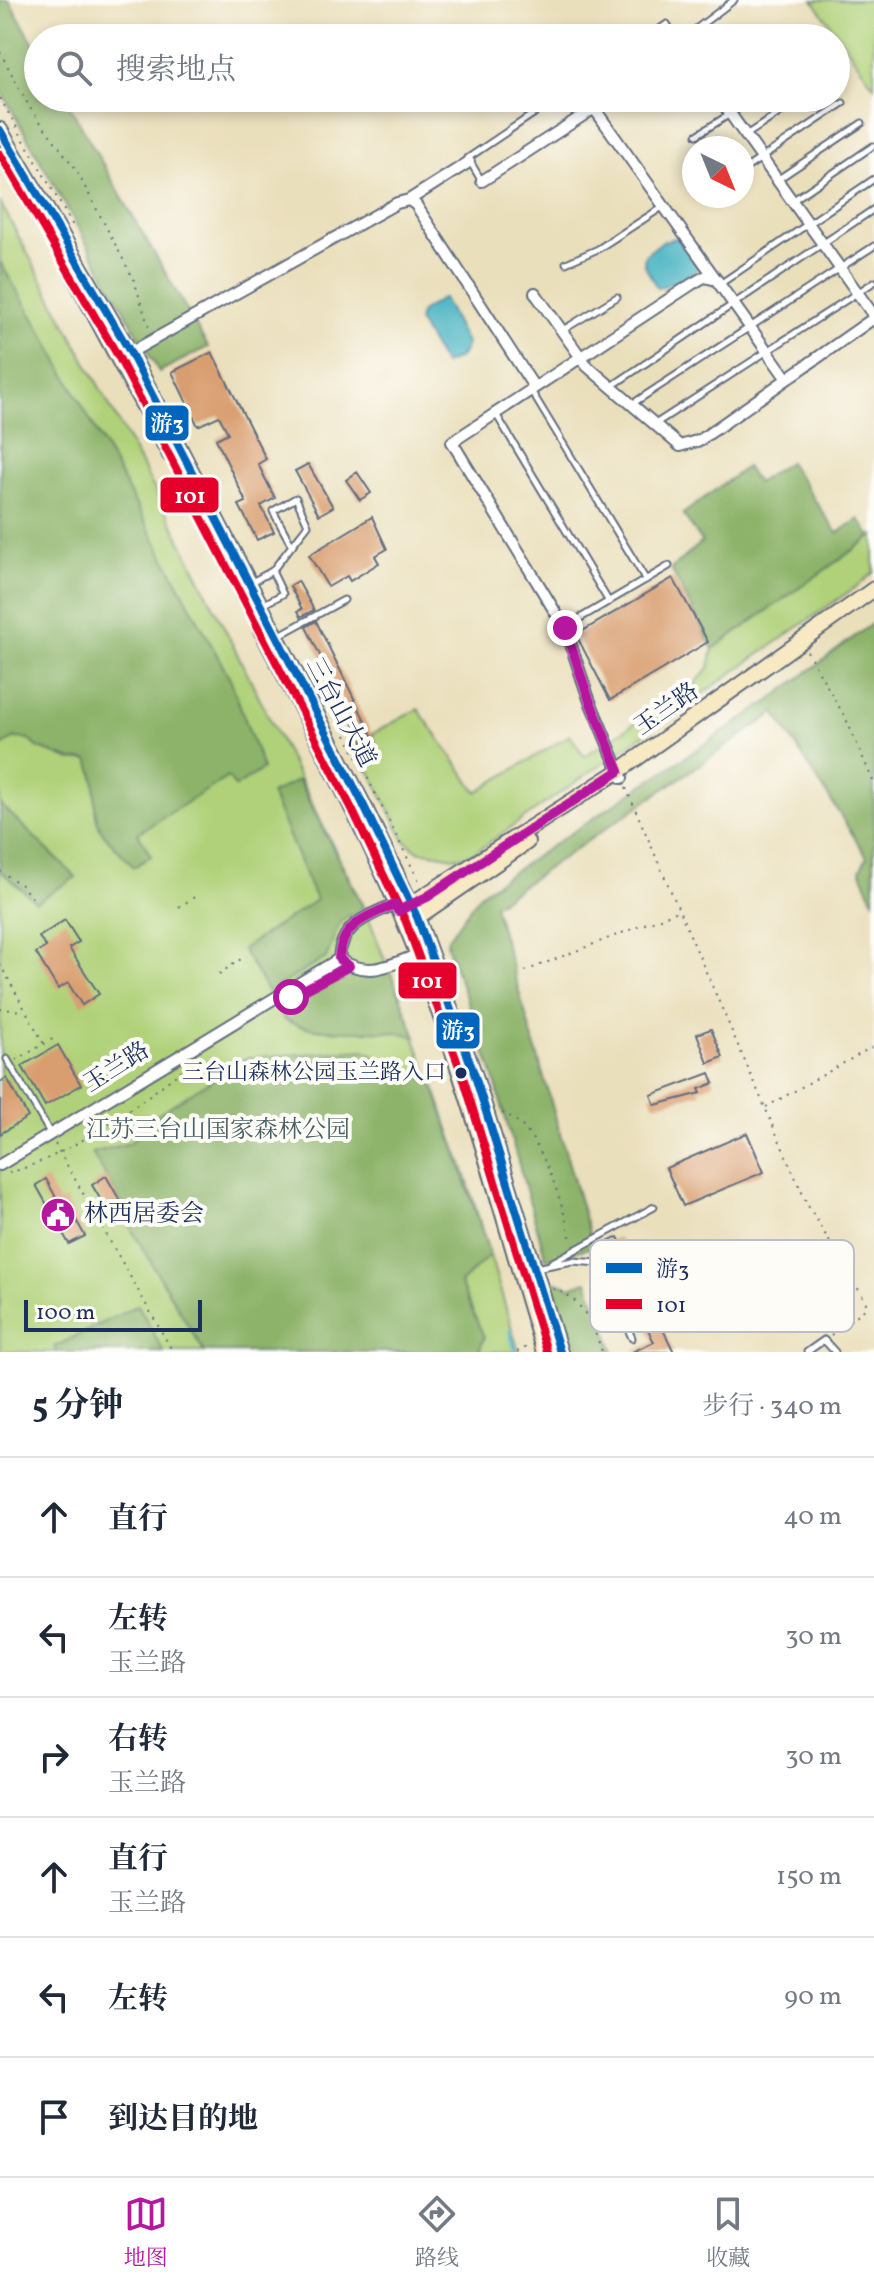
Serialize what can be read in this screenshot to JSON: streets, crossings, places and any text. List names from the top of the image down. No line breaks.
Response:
{"streets":{"main road":["玉兰路","三台山大道"]},"crossings":[["玉兰路","三台山大道"]],"parks":["江苏三台山国家森林公园"],"places":{"other":["三台山森林公园玉兰路入口"],"public building":["林西居委会"]},"lines":["transit line 游3","transit line 101"],"legend":["游3","101"],"scale_bar":"100 m","north":"bottom right","page":{"search":"搜索地点","scale":"100 m","heading":["5 分钟","步行 · 340 m"],"list":[["直行","40 m"],["左转","玉兰路","30 m"],["右转","玉兰路","30 m"],["直行","玉兰路","150 m"],["左转","90 m"],"到达目的地"],"nav":["地图","路线","收藏"]}}
